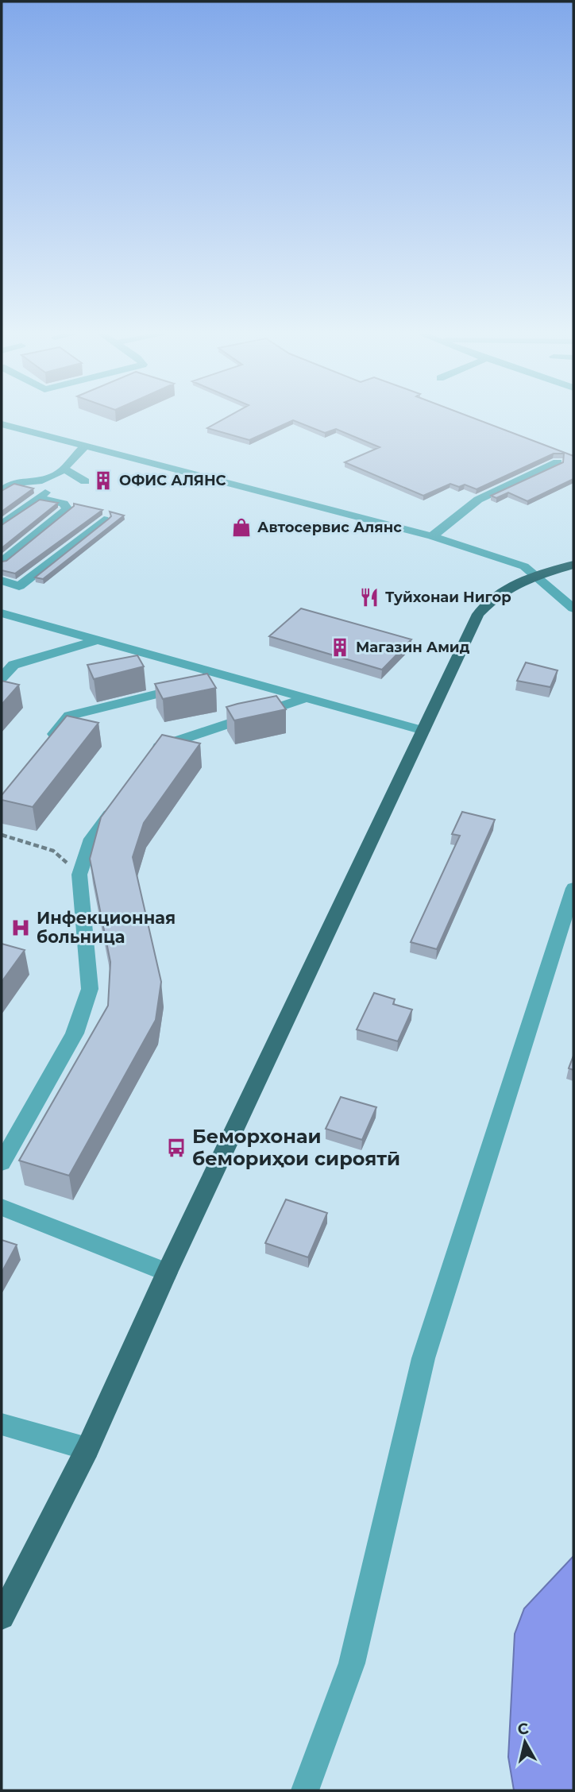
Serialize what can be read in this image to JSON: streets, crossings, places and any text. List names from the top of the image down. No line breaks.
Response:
{"places":{"building":["ОФИС АЛЯНС","Магазин Амид"],"shop":["Автосервис Алянс"],"restaurant":["Туйхонаи Нигор"],"hospital":["Инфекционная больница"],"bus stop":["Беморхонаи бемориҳои сироятӣ"]},"north":"top"}
